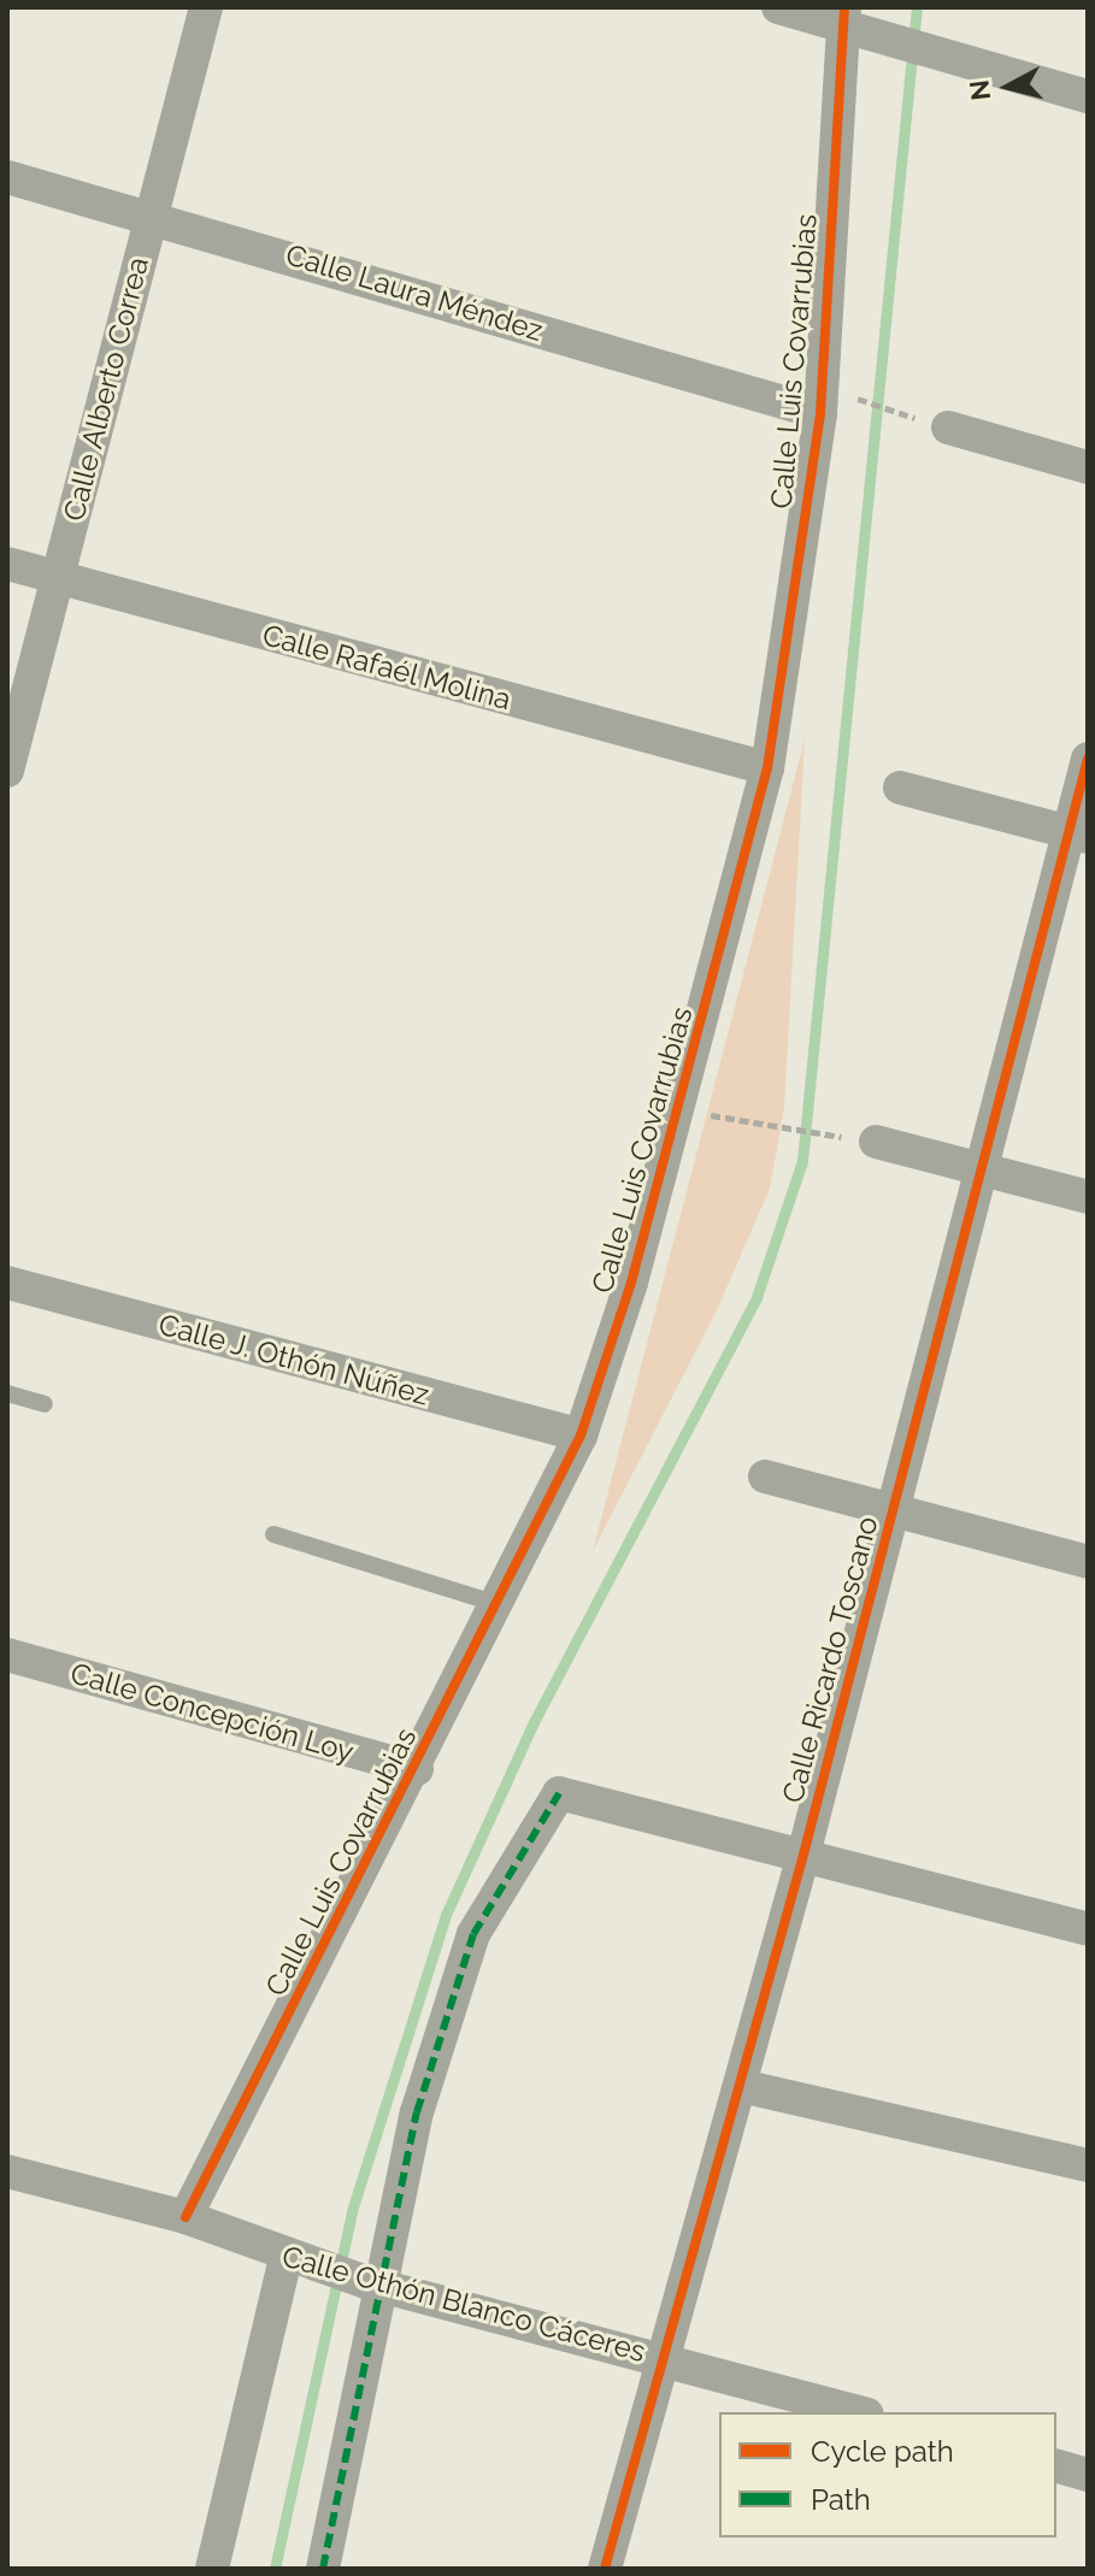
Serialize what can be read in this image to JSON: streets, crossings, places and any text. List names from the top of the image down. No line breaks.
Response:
{"streets":{"street":["Calle Laura Méndez","Calle Luis Covarrubias","Calle Alberto Correa","Calle Rafaél Molina","Calle J. Othón Núñez","Calle Ricardo Toscano","Calle Concepción Loy","Calle Othón Blanco Cáceres"]},"crossings":[["Calle Laura Méndez","Calle Luis Covarrubias"],["Calle Laura Méndez","Calle Alberto Correa"],["Calle Luis Covarrubias","Calle Rafaél Molina"],["Calle Luis Covarrubias","Calle J. Othón Núñez"],["Calle Luis Covarrubias","Calle Concepción Loy"],["Calle Luis Covarrubias","Calle Othón Blanco Cáceres"],["Calle Alberto Correa","Calle Rafaél Molina"],["Calle Ricardo Toscano","Calle Othón Blanco Cáceres"]],"legend":["Cycle path","Path"],"north":"left"}
